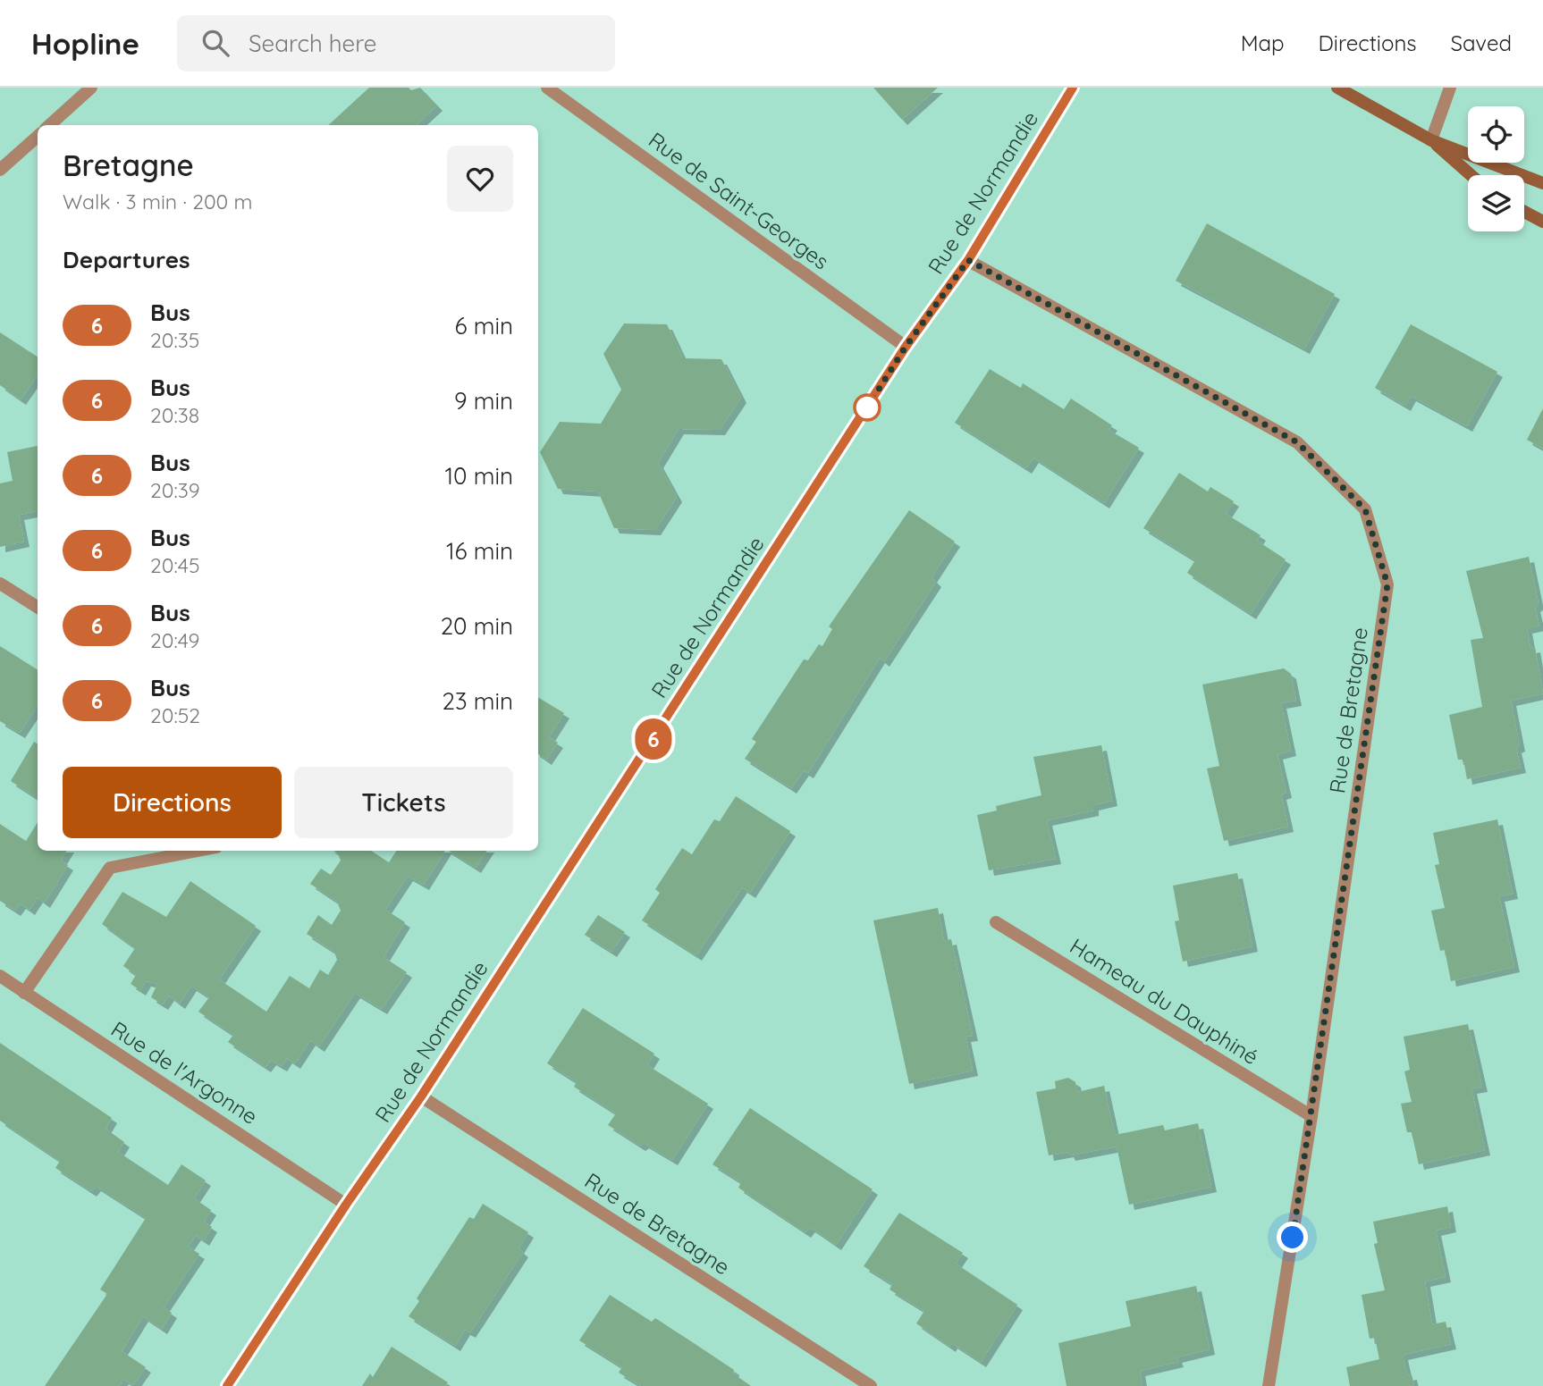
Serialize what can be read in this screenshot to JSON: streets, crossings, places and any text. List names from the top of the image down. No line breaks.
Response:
{"streets":{"street":["Rue de Normandie","Rue de Saint-Georges","Rue de Bretagne","Hameau du Dauphiné","Rue de l'Argonne"]},"crossings":[["Rue de Normandie","Rue de Saint-Georges"],["Rue de Normandie","Rue de Bretagne"],["Rue de Normandie","Rue de l'Argonne"],["Rue de Bretagne","Hameau du Dauphiné"]],"lines":["bus line 6"],"page":{"header":"Hopline","search":"Search here","nav":["Map","Directions","Saved"],"on_map":"6","heading":[["Bretagne","Walk · 3 min · 200 m"],"Departures"],"list":[{"mark":"6","name":"Bus","note":"20:35","value":"6 min"},{"mark":"6","name":"Bus","note":"20:38","value":"9 min"},{"mark":"6","name":"Bus","note":"20:39","value":"10 min"},{"mark":"6","name":"Bus","note":"20:45","value":"16 min"},{"mark":"6","name":"Bus","note":"20:49","value":"20 min"},{"mark":"6","name":"Bus","note":"20:52","value":"23 min"}],"buttons":["Directions","Tickets"]}}
